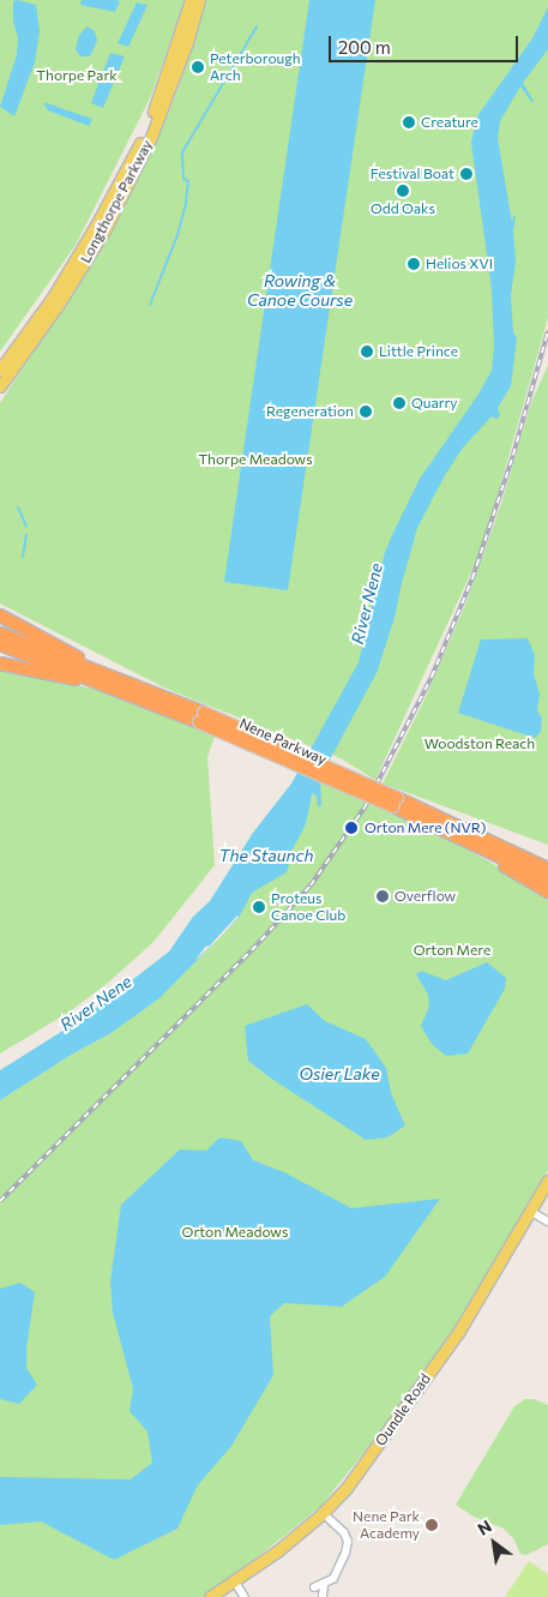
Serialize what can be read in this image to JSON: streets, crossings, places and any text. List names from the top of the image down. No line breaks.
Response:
{"streets":{"highway":["Nene Parkway"],"main road":["Longthorpe Parkway","Oundle Road"]},"water":["Rowing & Canoe Course","River Nene","The Staunch","Osier Lake"],"parks":["Thorpe Park","Thorpe Meadows","Woodston Reach","Orton Mere","Orton Meadows"],"places":["Peterborough Arch","Creature","Festival Boat","Odd Oaks","Helios XVI","Little Prince","Quarry","Regeneration","Orton Mere (NVR)","Overflow","Proteus Canoe Club","Nene Park Academy"],"scale_bar":"200 m","north":"top left"}
